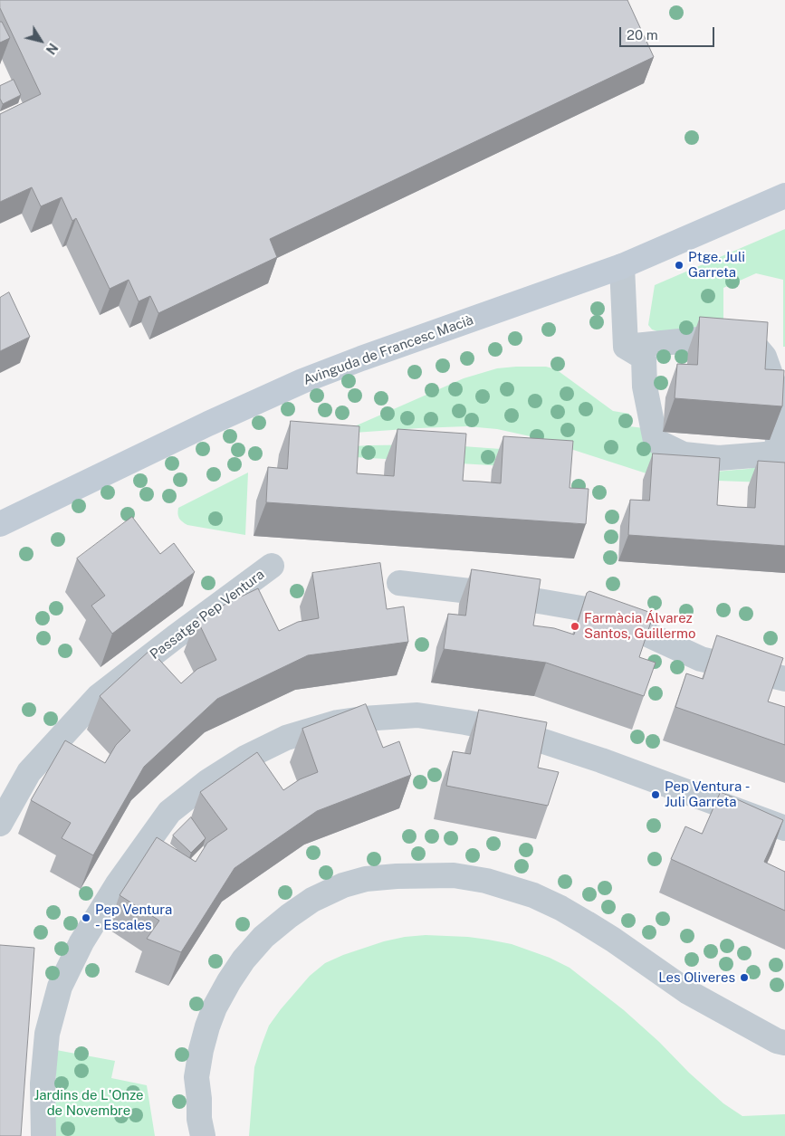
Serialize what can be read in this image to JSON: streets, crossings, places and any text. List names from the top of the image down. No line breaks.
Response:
{"streets":{"street":["Avinguda de Francesc Macià","Passatge Pep Ventura"]},"parks":["Jardins de L'Onze de Novembre"],"places":["Ptge. Juli Garreta","Farmàcia Álvarez Santos, Guillermo","Pep Ventura - Juli Garreta","Pep Ventura - Escales","Les Oliveres"],"scale_bar":"20 m","north":"bottom right"}
